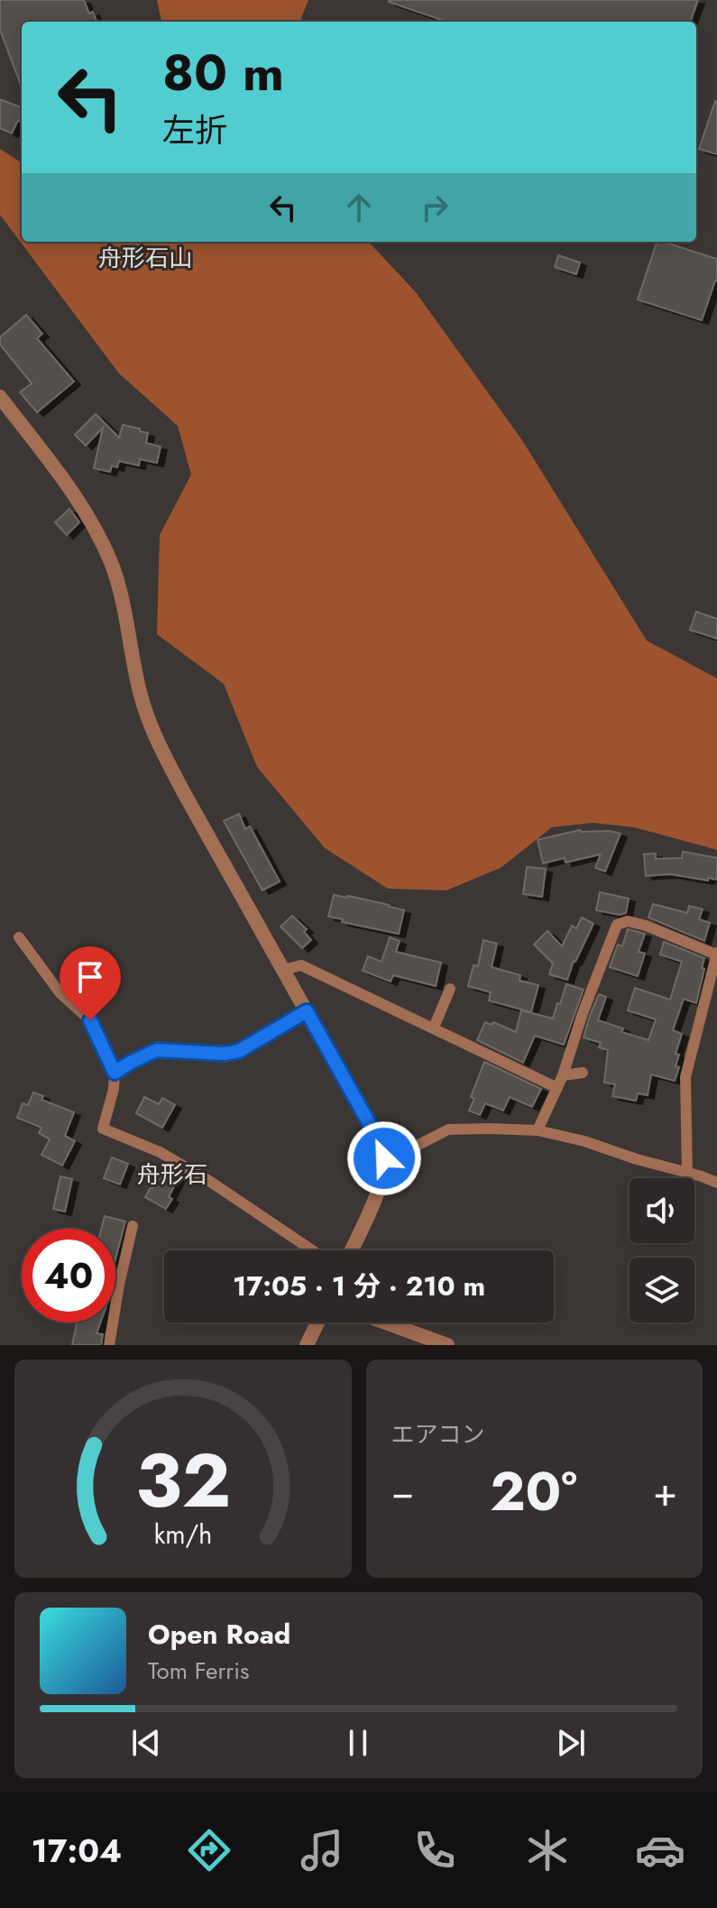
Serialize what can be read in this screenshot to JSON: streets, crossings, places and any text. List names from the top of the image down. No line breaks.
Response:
{"districts":["舟形石山","舟形石"],"page":{"turn":["80 m","左折"],"limit":"40","trip":"17:05 · 1 分 · 210 m","tile":"エアコン","heat":["−","20°","+"],"song":["Open Road","Tom Ferris"],"tabs":"17:04","gauge":["32","km/h"]}}
